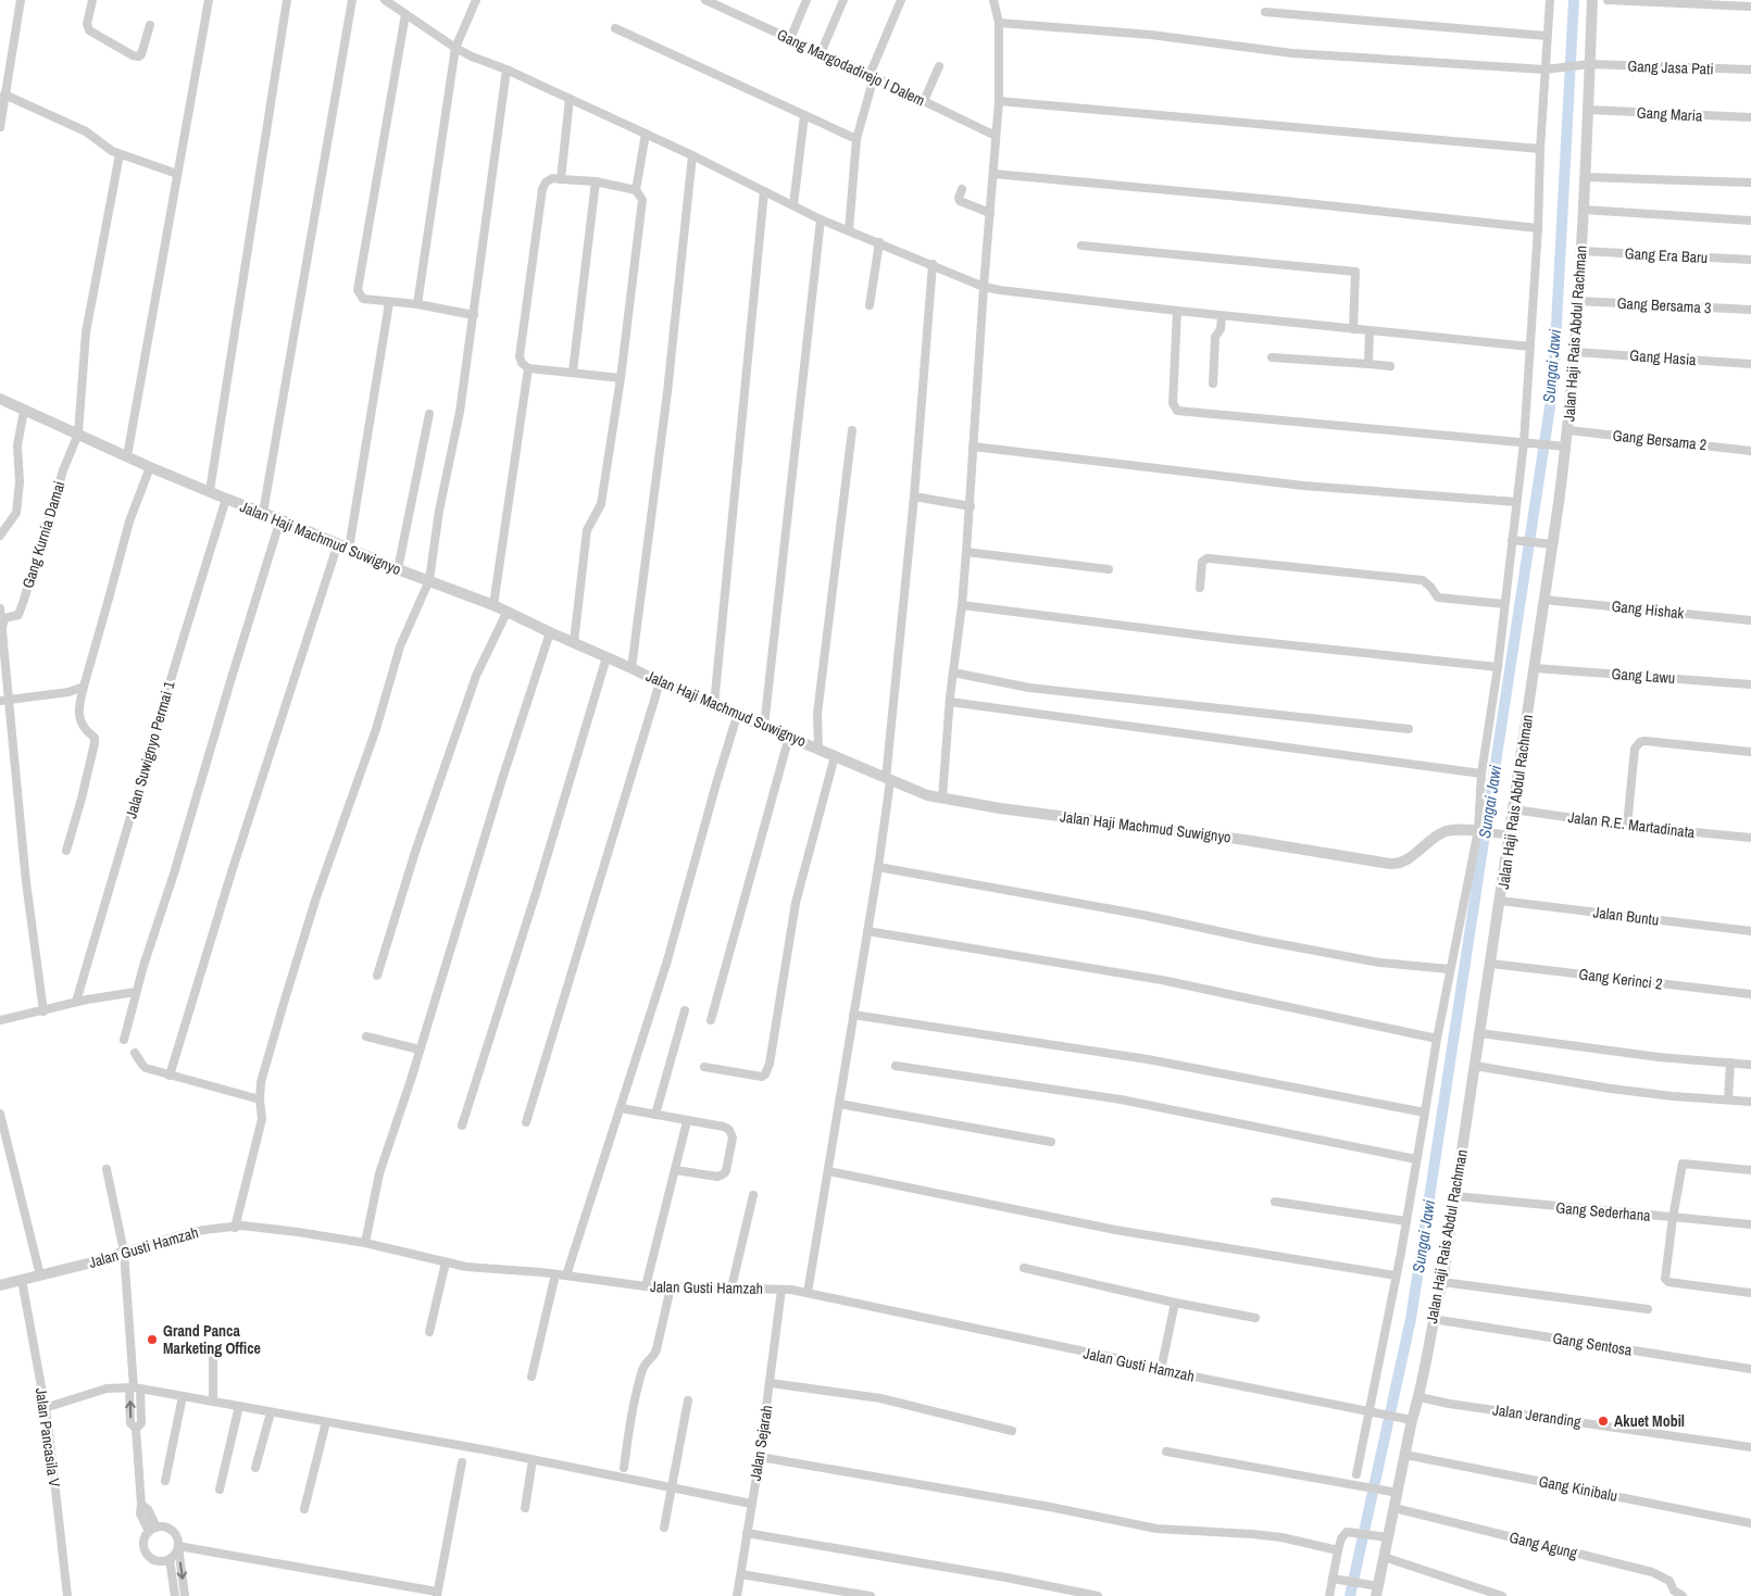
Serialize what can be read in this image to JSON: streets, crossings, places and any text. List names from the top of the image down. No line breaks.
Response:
{"streets":{"street":["Gang Margodadirejo I Dalem","Gang Jasa Pati","Gang Maria","Gang Era Baru","Gang Bersama 3","Jalan Haji Rais Abdul Rachman","Gang Hasia","Gang Bersama 2","Gang Kurnia Damai","Jalan Haji Machmud Suwignyo","Gang Hishak","Gang Lawu","Jalan Suwignyo Permai 1","Jalan R.E. Martadinata","Jalan Buntu","Gang Kerinci 2","Gang Sederhana","Jalan Gusti Hamzah","Gang Sentosa","Jalan Jeranding","Jalan Pancasila V","Jalan Sejarah","Gang Kinibalu","Gang Agung"]},"crossings":[["Gang Jasa Pati","Jalan Haji Rais Abdul Rachman"],["Gang Maria","Jalan Haji Rais Abdul Rachman"],["Gang Era Baru","Jalan Haji Rais Abdul Rachman"],["Gang Bersama 3","Jalan Haji Rais Abdul Rachman"],["Jalan Haji Rais Abdul Rachman","Gang Hasia"],["Jalan Haji Rais Abdul Rachman","Gang Bersama 2"],["Jalan Haji Rais Abdul Rachman","Gang Hishak"],["Jalan Haji Rais Abdul Rachman","Gang Lawu"],["Jalan Haji Rais Abdul Rachman","Jalan R.E. Martadinata"],["Jalan Haji Rais Abdul Rachman","Jalan Buntu"],["Jalan Haji Rais Abdul Rachman","Gang Kerinci 2"],["Jalan Haji Rais Abdul Rachman","Gang Sederhana"],["Jalan Haji Rais Abdul Rachman","Jalan Gusti Hamzah"],["Jalan Haji Rais Abdul Rachman","Gang Sentosa"],["Jalan Haji Rais Abdul Rachman","Jalan Jeranding"],["Jalan Haji Rais Abdul Rachman","Gang Kinibalu"],["Jalan Haji Rais Abdul Rachman","Gang Agung"],["Gang Kurnia Damai","Jalan Haji Machmud Suwignyo"],["Jalan Haji Machmud Suwignyo","Jalan Suwignyo Permai 1"],["Jalan Gusti Hamzah","Jalan Pancasila V"],["Jalan Gusti Hamzah","Jalan Sejarah"]],"water":["Sungai Jawi"],"places":["Grand Panca Marketing Office","Akuet Mobil"]}
